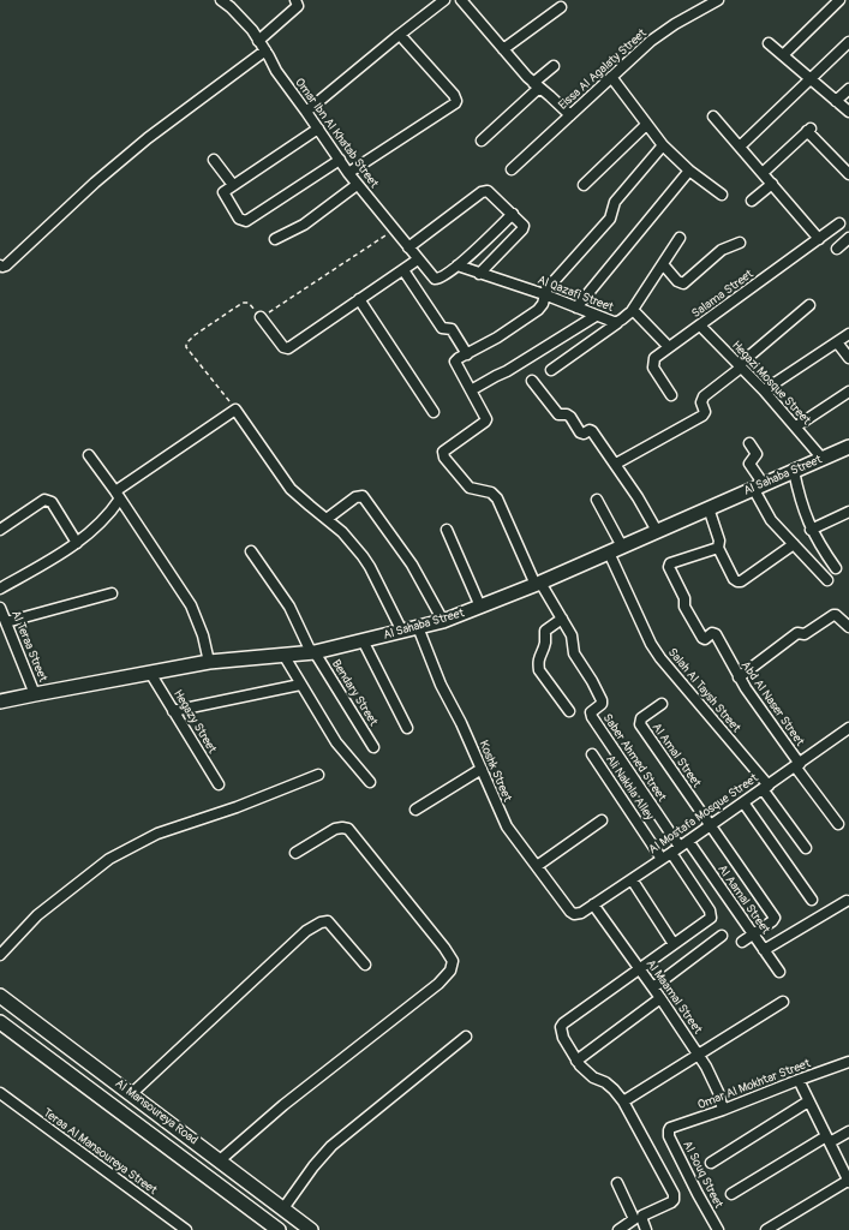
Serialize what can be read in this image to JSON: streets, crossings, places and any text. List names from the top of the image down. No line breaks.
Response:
{"streets":{"street":["Eissa Al Agalaty Street","Omar Ibn Al Khatab Street","Al Qazafi Street","Salama Street","Hegazi Mosque Street","Al Sahaba Street","Al Teraa Street","Salah Al Taysh Street","Bendary Street","Abd Al Naser Street","Hegazy Street","Al Amal Street","Saber Ahmed Street","Koshk Street","Ali Nakhla Alley","Al Mostafa Mosque Street","Al Aamal Street","Al Maamal Street","Omar Al Mokhtar Street","Al Mansoureya Road","Teraa Al Mansoureya Street","Al Souq Street"]},"crossings":[["Omar Ibn Al Khatab Street","Al Qazafi Street"],["Salama Street","Hegazi Mosque Street"],["Hegazi Mosque Street","Al Sahaba Street"],["Al Sahaba Street","Al Teraa Street"],["Al Sahaba Street","Salah Al Taysh Street"],["Al Sahaba Street","Bendary Street"],["Al Sahaba Street","Hegazy Street"],["Al Sahaba Street","Saber Ahmed Street"],["Al Sahaba Street","Koshk Street"],["Salah Al Taysh Street","Al Mostafa Mosque Street"],["Abd Al Naser Street","Al Mostafa Mosque Street"],["Al Amal Street","Al Mostafa Mosque Street"],["Saber Ahmed Street","Al Mostafa Mosque Street"],["Saber Ahmed Street","Al Aamal Street"],["Koshk Street","Al Mostafa Mosque Street"],["Ali Nakhla Alley","Al Mostafa Mosque Street"],["Al Mostafa Mosque Street","Al Aamal Street"],["Al Mostafa Mosque Street","Al Maamal Street"],["Al Maamal Street","Omar Al Mokhtar Street"],["Omar Al Mokhtar Street","Al Souq Street"]]}
